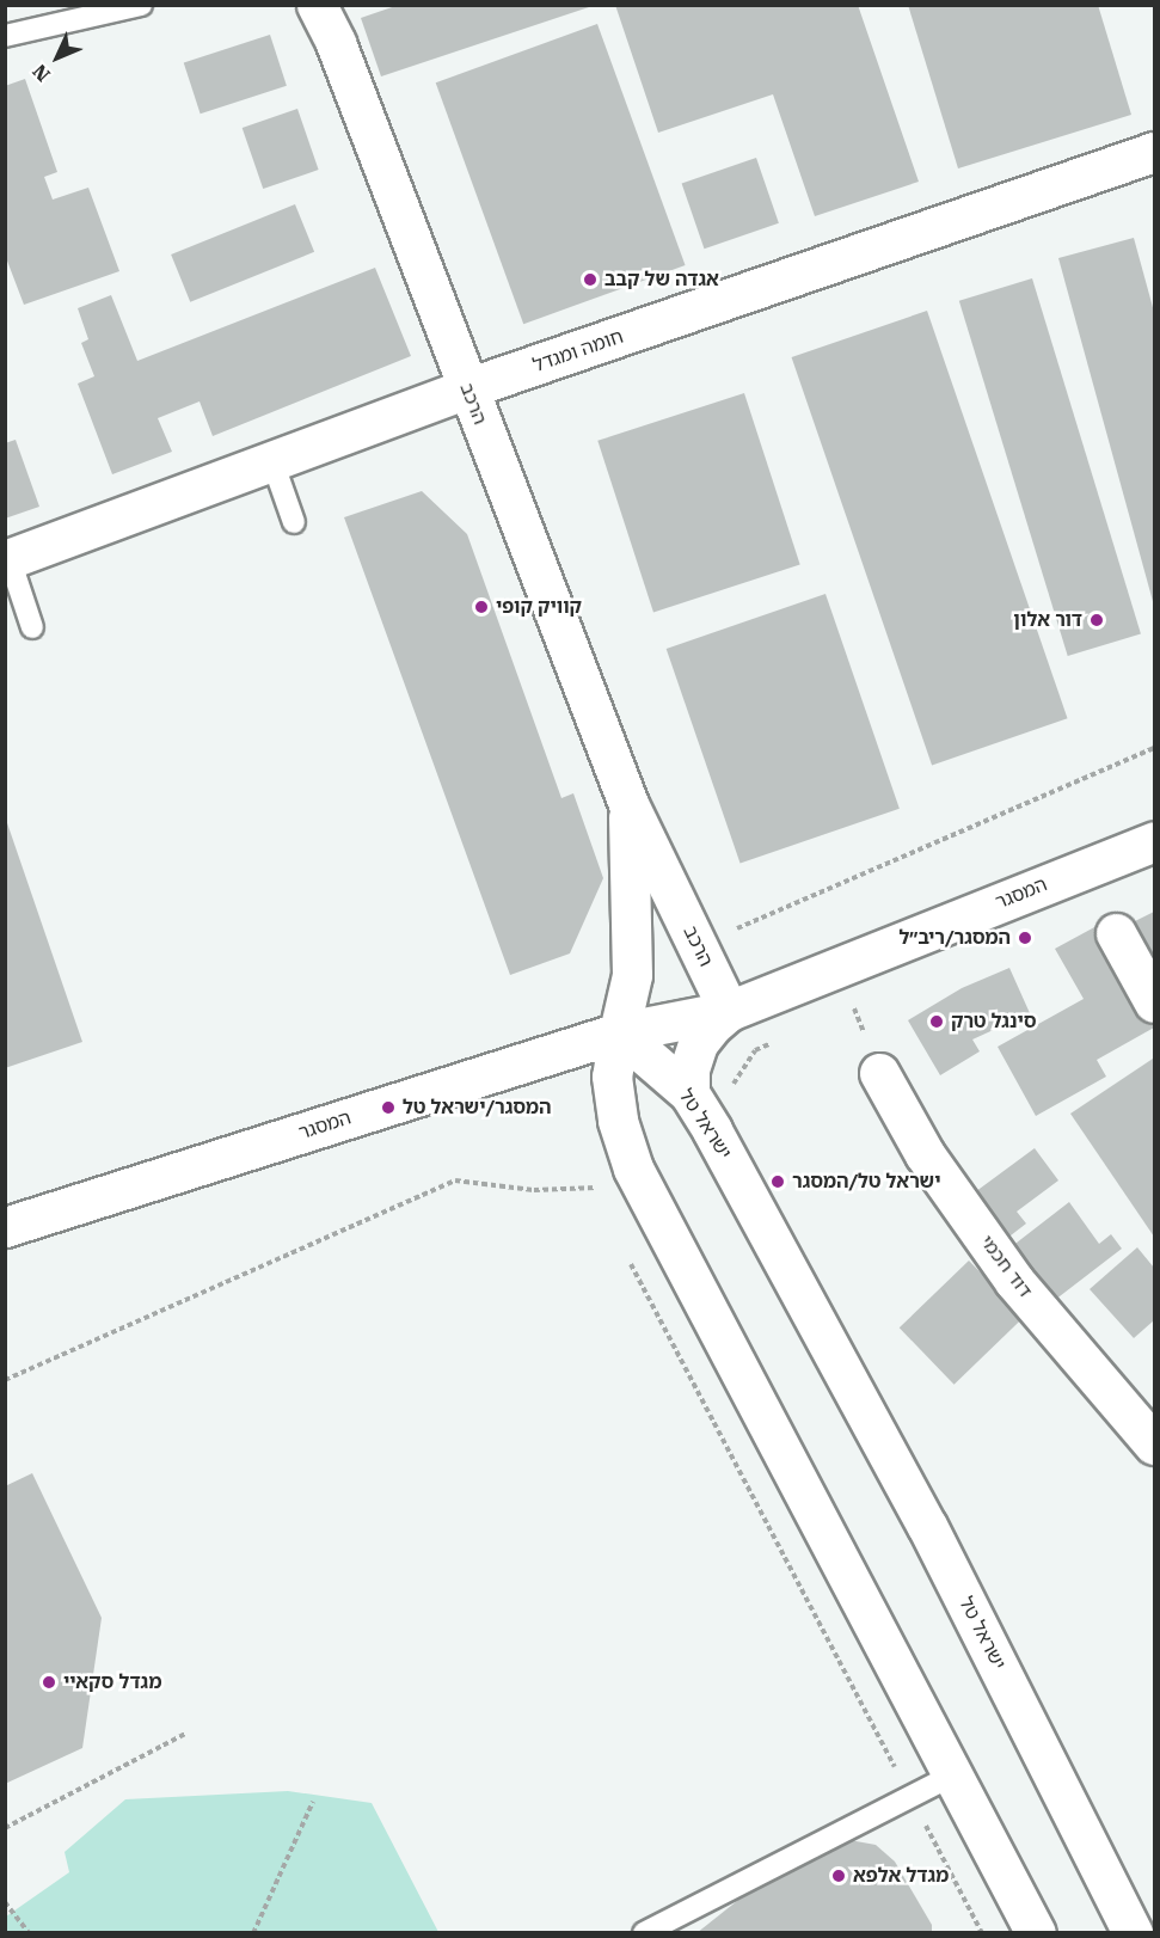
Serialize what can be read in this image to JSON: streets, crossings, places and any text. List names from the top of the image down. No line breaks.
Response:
{"streets":{"street":["חומה ומגדל","הרכב","המסגר","ישראל טל","דוד חכמי"]},"crossings":[["חומה ומגדל","הרכב"],["הרכב","המסגר"],["הרכב","ישראל טל"],["המסגר","ישראל טל"]],"places":["אגדה של קבב","קוויק קופי","דור אלון","המסגר/ריב״ל","סינגל טרק","המסגר/ישראל טל","ישראל טל/המסגר","מגדל סקאיי","מגדל אלפא"],"north":"bottom left"}
